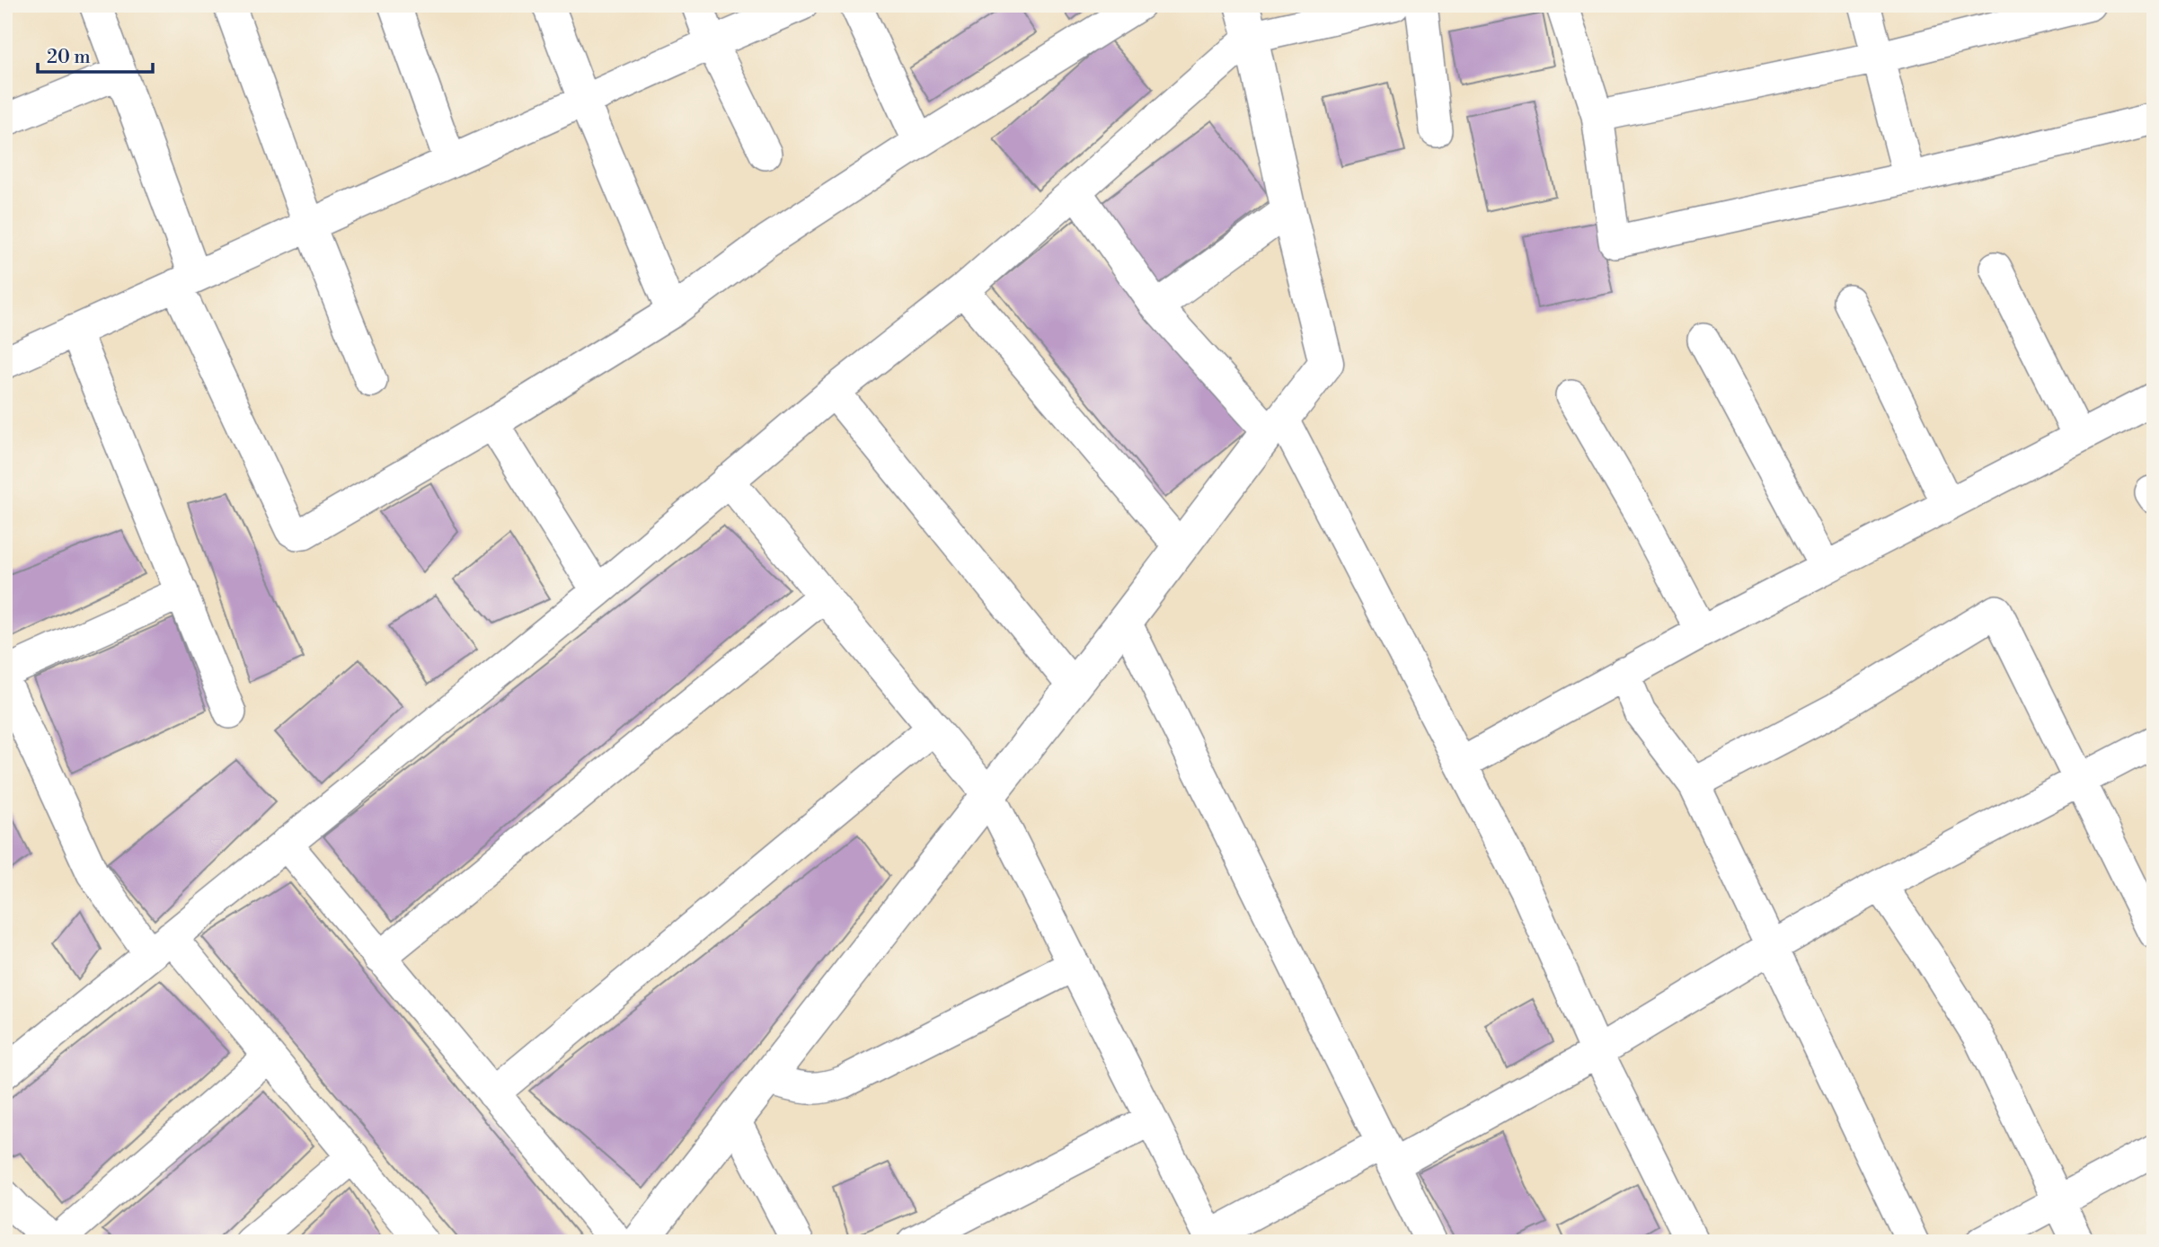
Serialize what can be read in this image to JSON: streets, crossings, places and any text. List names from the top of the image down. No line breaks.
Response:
{"scale_bar":"20 m"}
